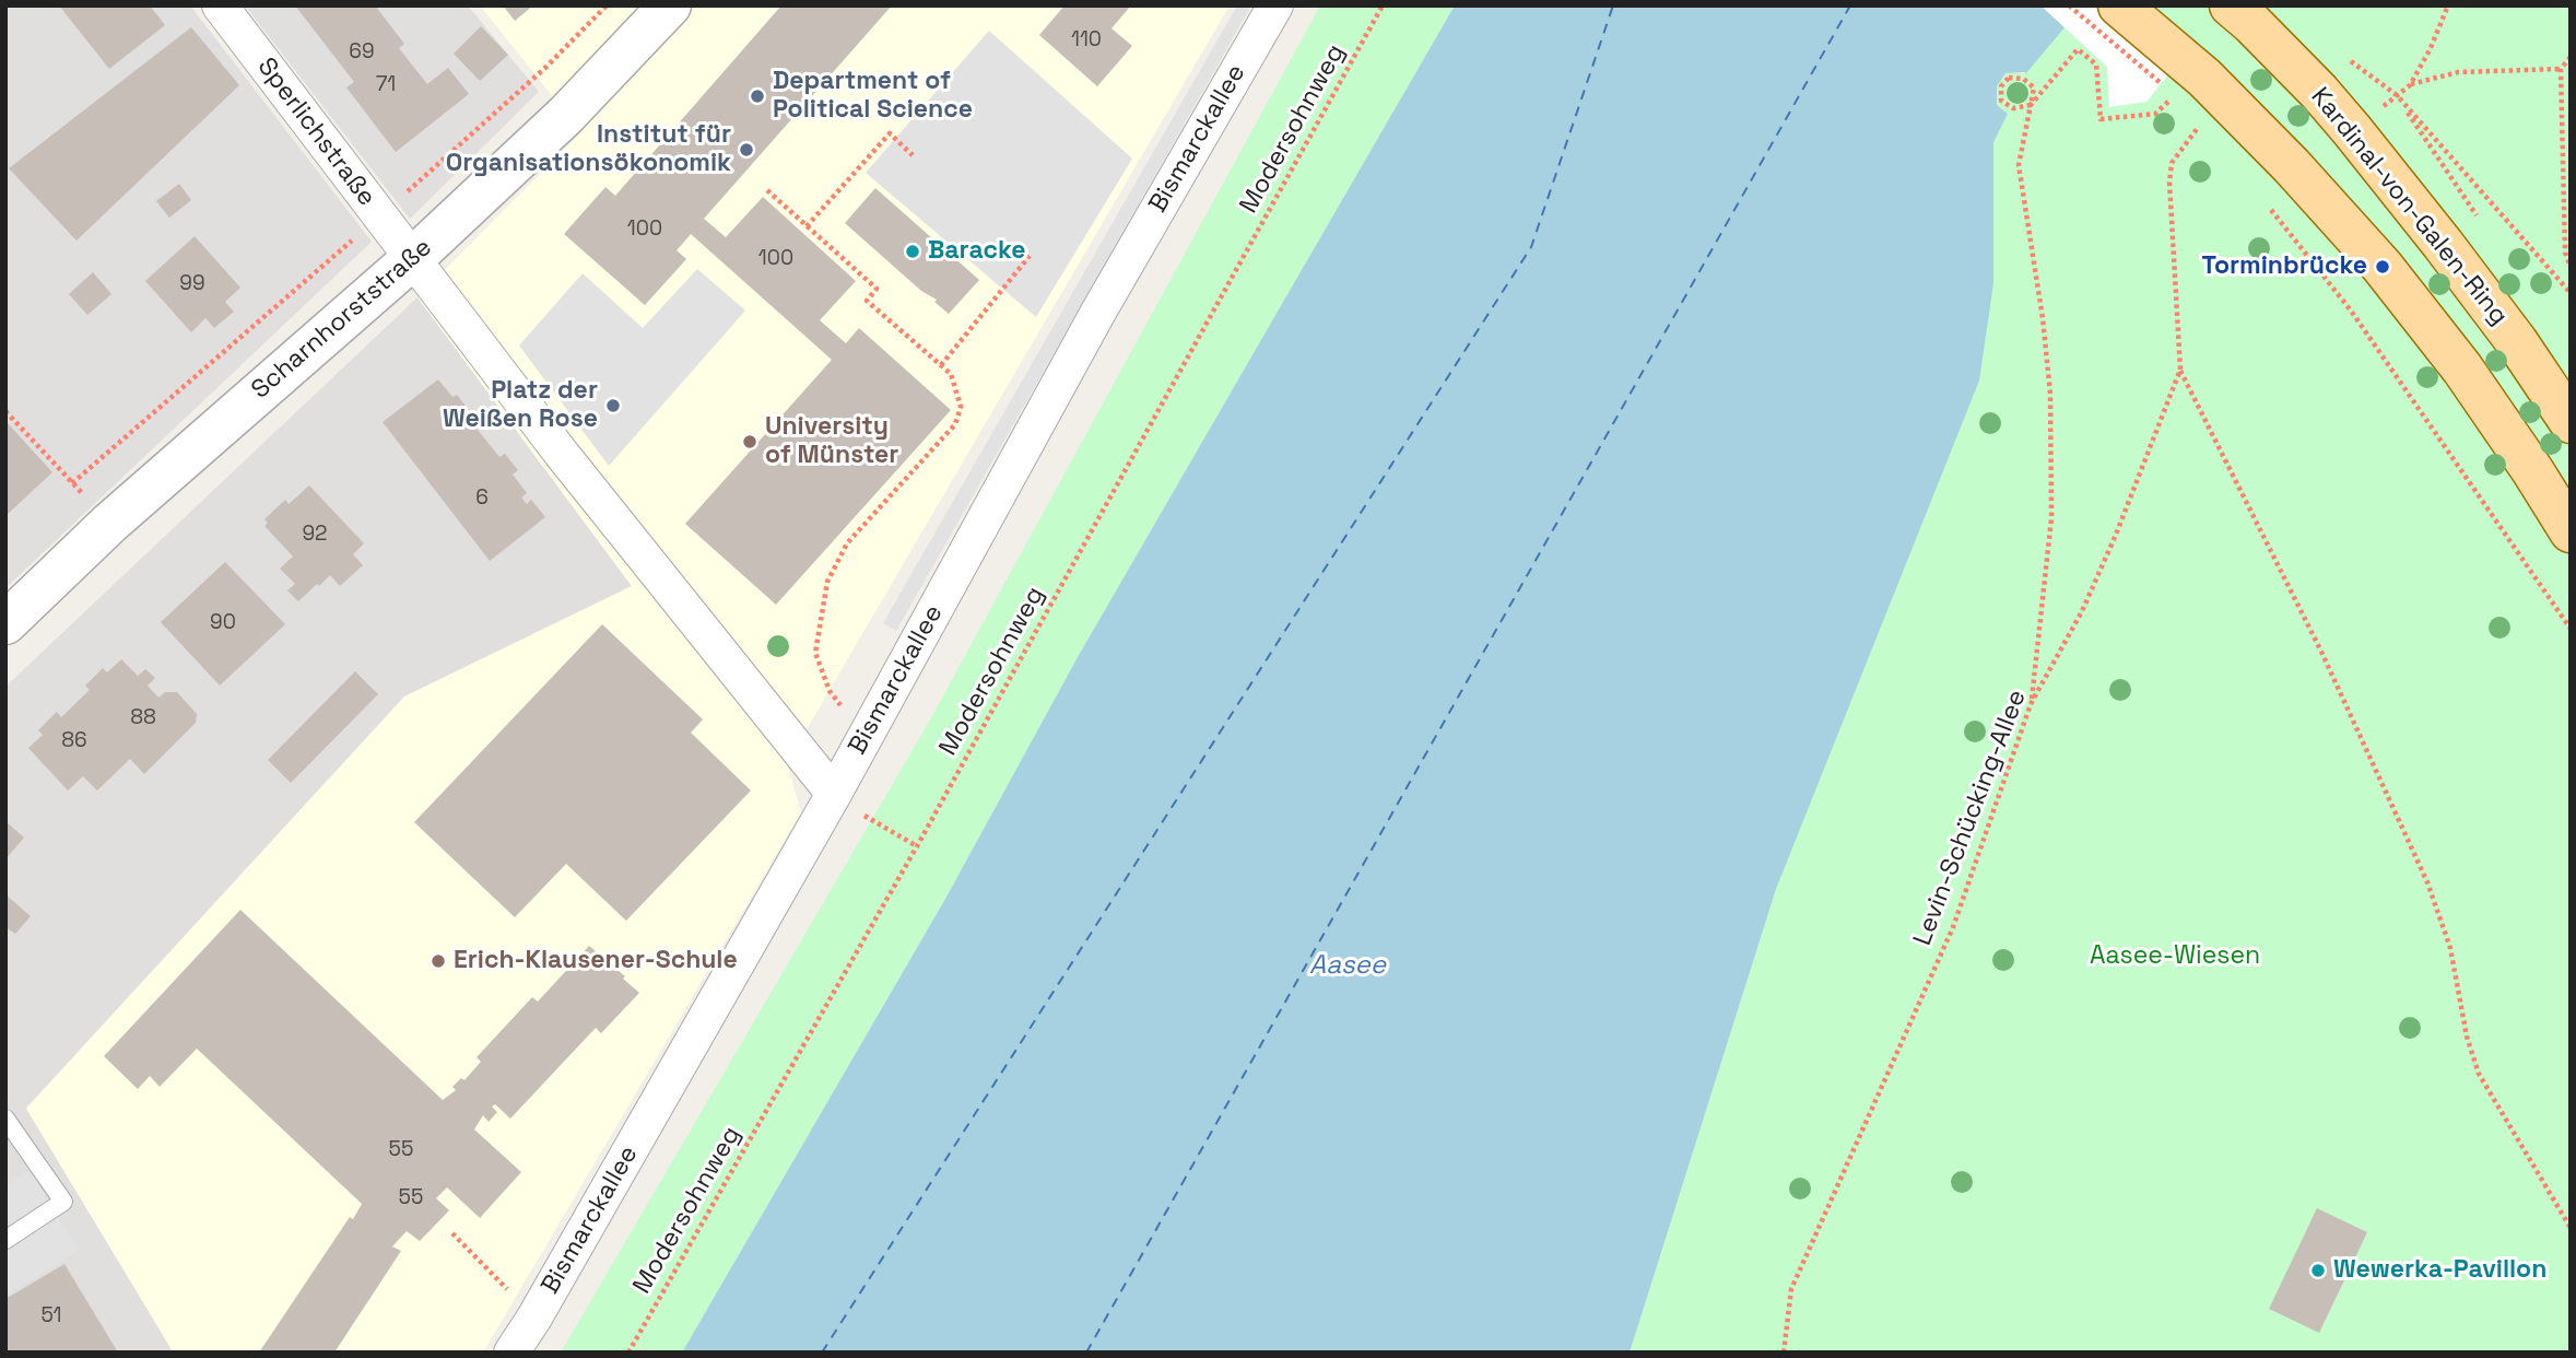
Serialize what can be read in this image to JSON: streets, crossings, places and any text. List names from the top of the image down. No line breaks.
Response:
{"streets":{"main road":["Kardinal-von-Galen-Ring"],"street":["Sperlichstraße","Bismarckallee","Scharnhorststraße"],"path":["Modersohnweg","Levin-Schücking-Allee"]},"crossings":[["Sperlichstraße","Scharnhorststraße"]],"water":["Aasee"],"parks":["Aasee-Wiesen"],"places":["Department of Political Science","Institut für Organisationsökonomik","Baracke","Torminbrücke","Platz der Weißen Rose","University of Münster","Erich-Klausener-Schule","Wewerka-Pavillon"],"house_numbers":["110","69","71","100","100","99","6","92","90","88","86","55","55","51"]}
